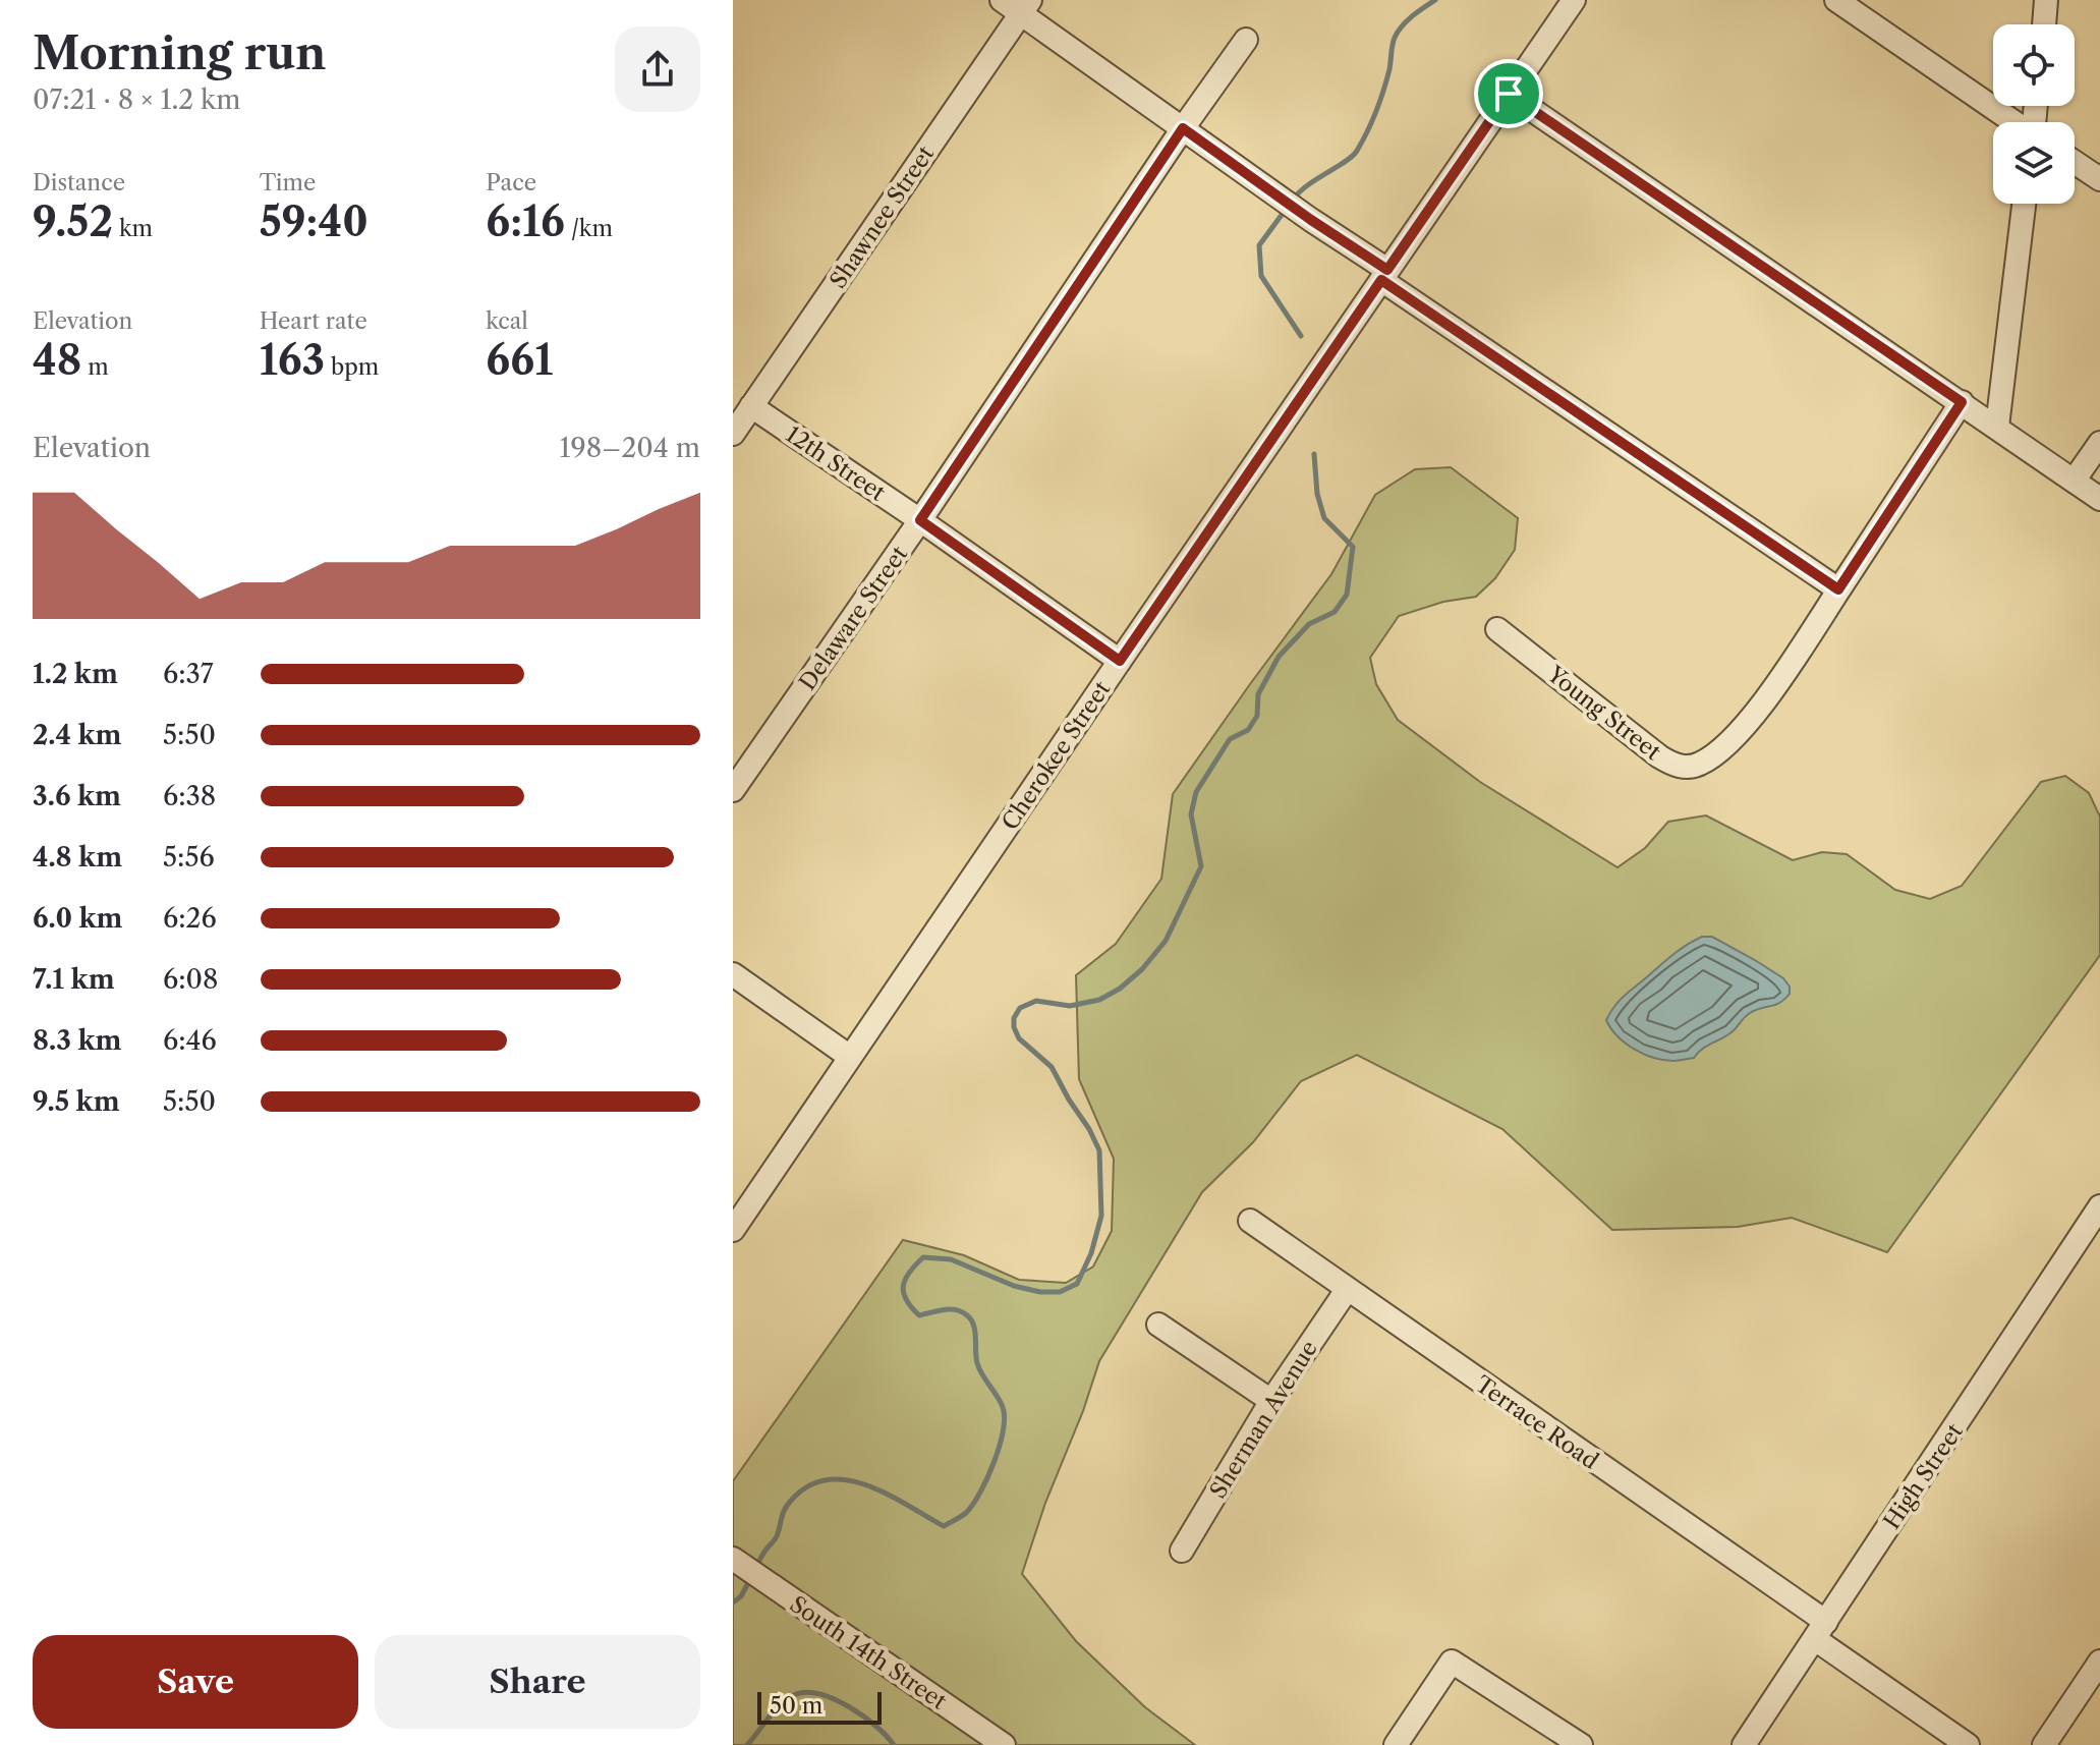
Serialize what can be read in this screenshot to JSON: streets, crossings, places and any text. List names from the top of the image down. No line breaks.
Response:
{"streets":{"street":["Shawnee Street","12th Street","Delaware Street","Young Street","Cherokee Street","Sherman Avenue","Terrace Road","High Street","South 14th Street"]},"crossings":[["Shawnee Street","12th Street"],["12th Street","Delaware Street"],["12th Street","Cherokee Street"],["Sherman Avenue","Terrace Road"],["Terrace Road","High Street"]],"scale_bar":"50 m","page":{"heading":["Morning run","07:21 · 8 × 1.2 km"],"stats":[["Distance","9.52 km"],["Time","59:40"],["Pace","6:16 /km"],["Elevation","48 m"],["Heart rate","163 bpm"],["kcal","661"]],"chart":["Elevation","198–204 m"],"list":[{"name":"1.2 km","note":"6:37"},{"name":"2.4 km","note":"5:50"},{"name":"3.6 km","note":"6:38"},{"name":"4.8 km","note":"5:56"},{"name":"6.0 km","note":"6:26"},{"name":"7.1 km","note":"6:08"},{"name":"8.3 km","note":"6:46"},{"name":"9.5 km","note":"5:50"}],"buttons":["Save","Share"],"scale":"50 m"}}
